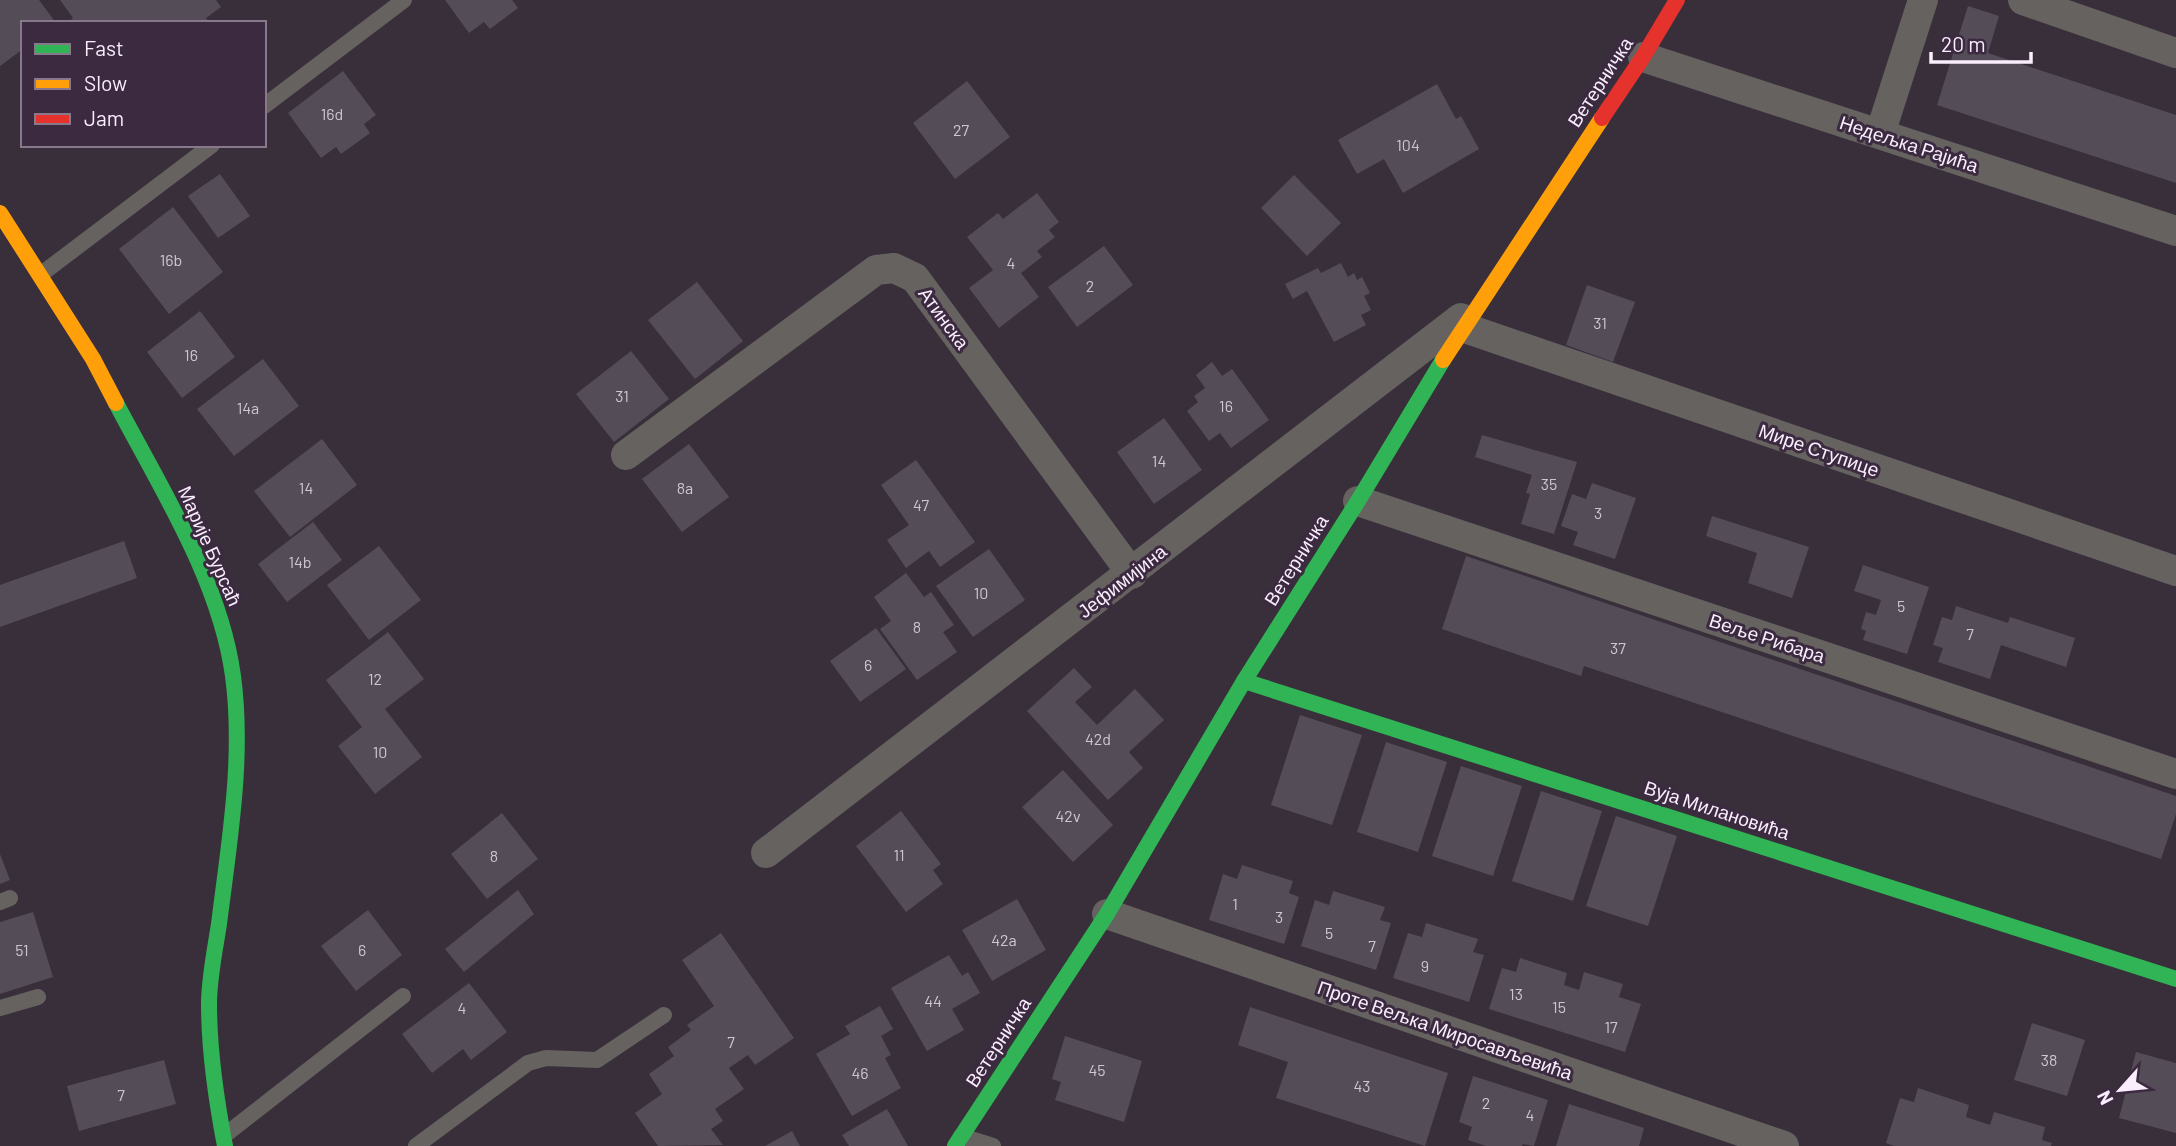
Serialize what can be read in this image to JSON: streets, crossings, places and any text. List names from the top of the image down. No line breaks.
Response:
{"streets":{"street":["Ветерничка","Недељка Рајића","Атинска","Мире Ступице","Марије Бурсаћ","Јефимијина","Веље Рибара","Вуја Милановића","Проте Вељка Миросављевића"]},"crossings":[["Ветерничка","Недељка Рајића"],["Ветерничка","Мире Ступице"],["Ветерничка","Јефимијина"],["Ветерничка","Веље Рибара"],["Ветерничка","Вуја Милановића"],["Ветерничка","Проте Вељка Миросављевића"],["Атинска","Јефимијина"],["Мире Ступице","Јефимијина"]],"house_numbers":["16d","27","104","16b","4","2","31","16","31","16","14a","14","35","14","8a","47","3","14b","10","5","8","7","37","6","12","42d","10","42v","11","8","1","3","5","42a","7","51","6","9","13","44","15","4","17","7","38","45","46","43","7","2","4"],"legend":["Fast","Slow","Jam"],"scale_bar":"20 m","north":"bottom left"}
